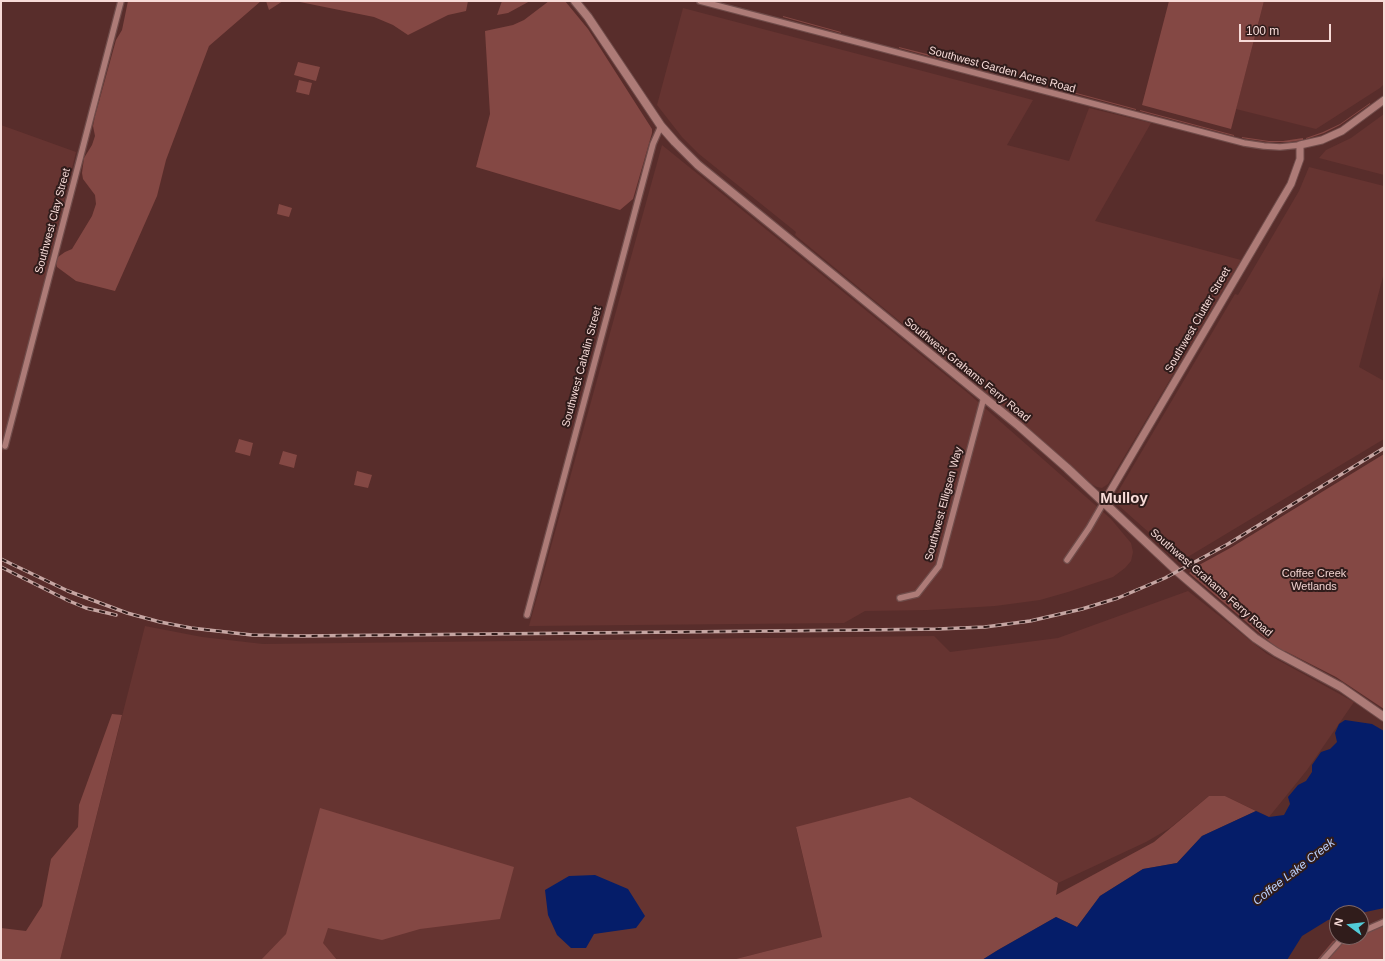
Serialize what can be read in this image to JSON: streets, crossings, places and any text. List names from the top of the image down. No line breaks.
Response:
{"streets":{"main road":["Southwest Grahams Ferry Road"],"street":["Southwest Garden Acres Road","Southwest Clay Street","Southwest Clutter Street","Southwest Cahalin Street","Southwest Elligsen Way"]},"crossings":[["Southwest Garden Acres Road","Southwest Clutter Street"],["Southwest Clutter Street","Southwest Grahams Ferry Road"],["Southwest Cahalin Street","Southwest Grahams Ferry Road"],["Southwest Grahams Ferry Road","Southwest Elligsen Way"]],"districts":["Mulloy"],"water":["Coffee Lake Creek"],"parks":["Coffee Creek Wetlands"],"scale_bar":"100 m","north":"left"}
